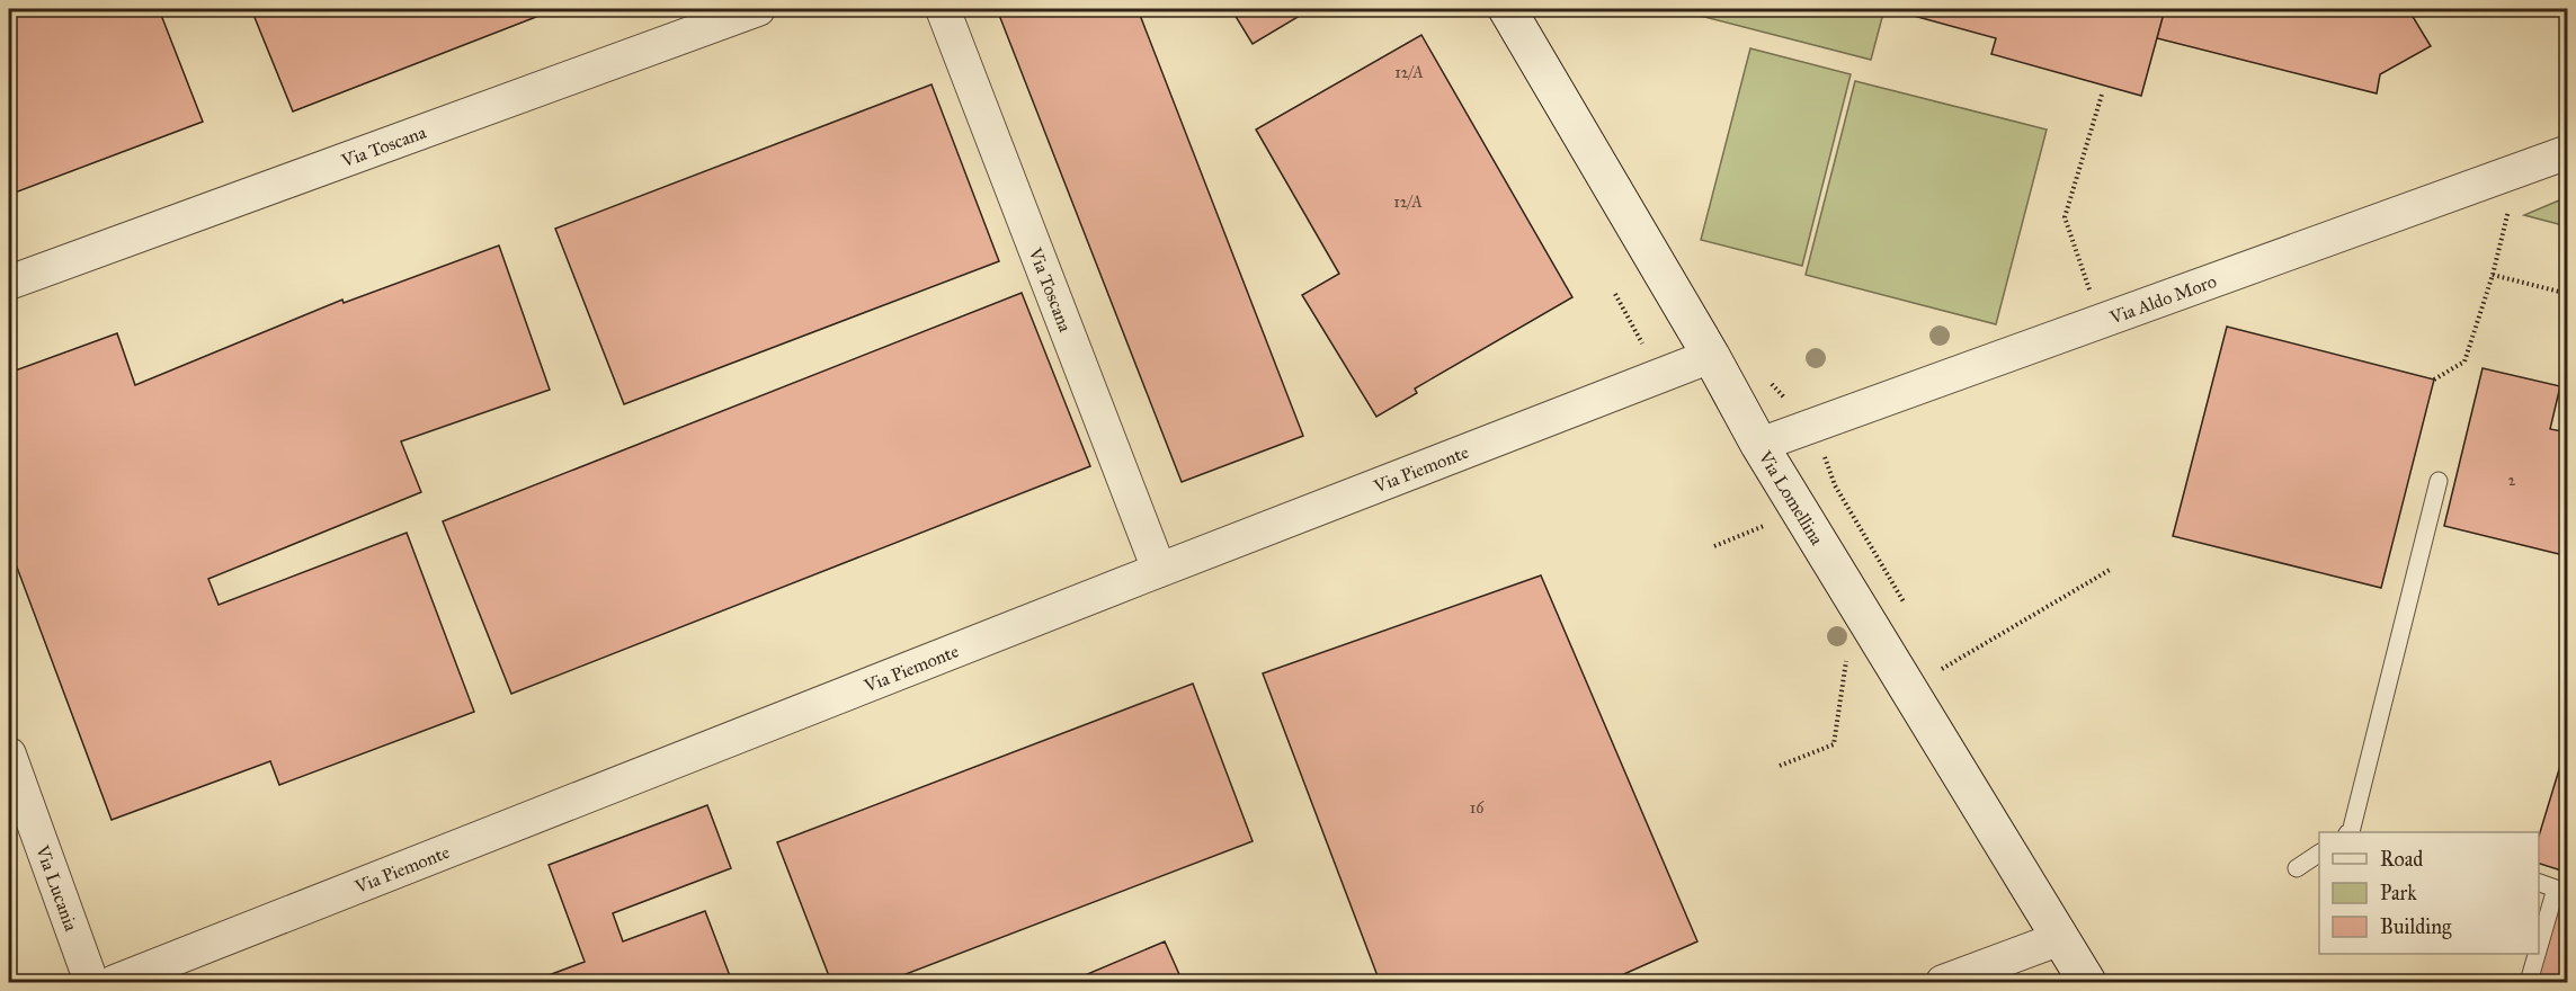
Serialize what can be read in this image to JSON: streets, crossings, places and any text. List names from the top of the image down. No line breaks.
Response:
{"streets":{"main road":["Via Lomellina"],"street":["Via Toscana","Via Aldo Moro","Via Piemonte","Via Lucania"]},"crossings":[["Via Toscana","Via Piemonte"],["Via Aldo Moro","Via Lomellina"],["Via Piemonte","Via Lomellina"]],"house_numbers":["12/A","12/A","2","16"],"legend":["Road","Park","Building"]}
